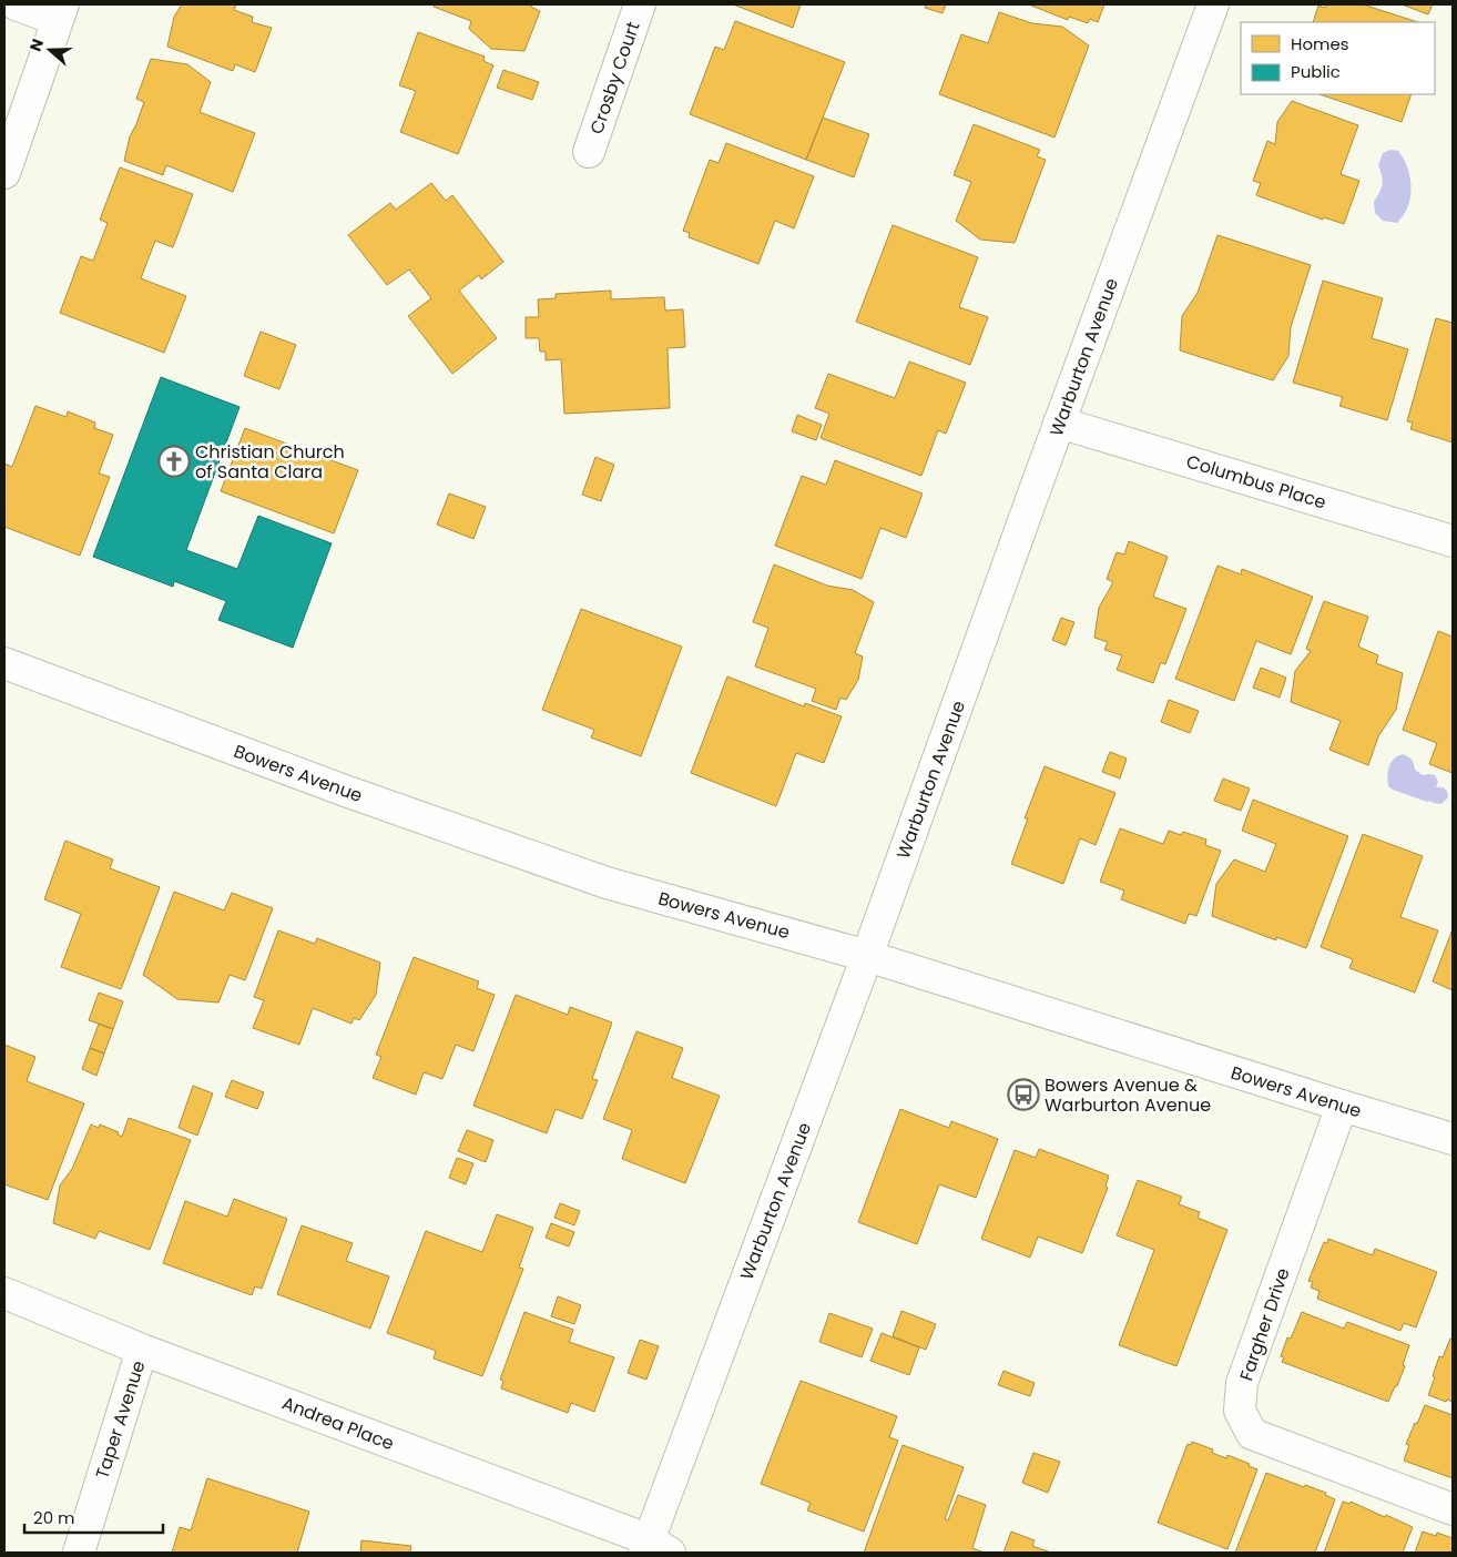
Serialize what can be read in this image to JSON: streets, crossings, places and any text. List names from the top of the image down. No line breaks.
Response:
{"streets":{"street":["Crosby Court","Warburton Avenue","Columbus Place","Bowers Avenue","Fargher Drive","Taper Avenue","Andrea Place"]},"crossings":[["Warburton Avenue","Columbus Place"],["Warburton Avenue","Bowers Avenue"],["Warburton Avenue","Andrea Place"],["Bowers Avenue","Fargher Drive"],["Taper Avenue","Andrea Place"]],"places":{"church":["Christian Church of Santa Clara"],"bus stop":["Bowers Avenue & Warburton Avenue"]},"legend":["Homes","Public"],"scale_bar":"20 m","north":"left"}
